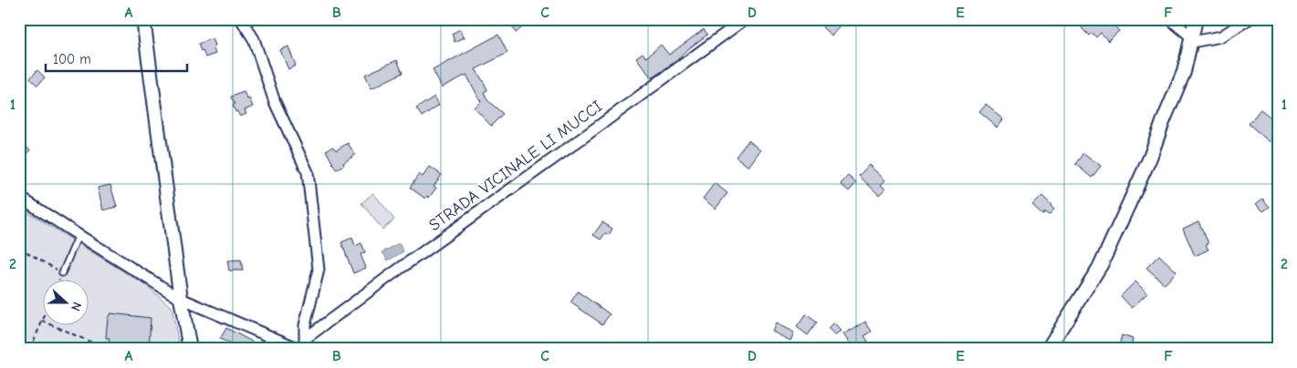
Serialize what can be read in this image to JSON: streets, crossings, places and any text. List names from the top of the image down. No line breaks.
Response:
{"streets":{"street":["STRADA VICINALE LI MUCCI"]},"scale_bar":"100 m","north":"right","grid":{"columns":["A","B","C","D","E","F"],"rows":["1","2"]}}
